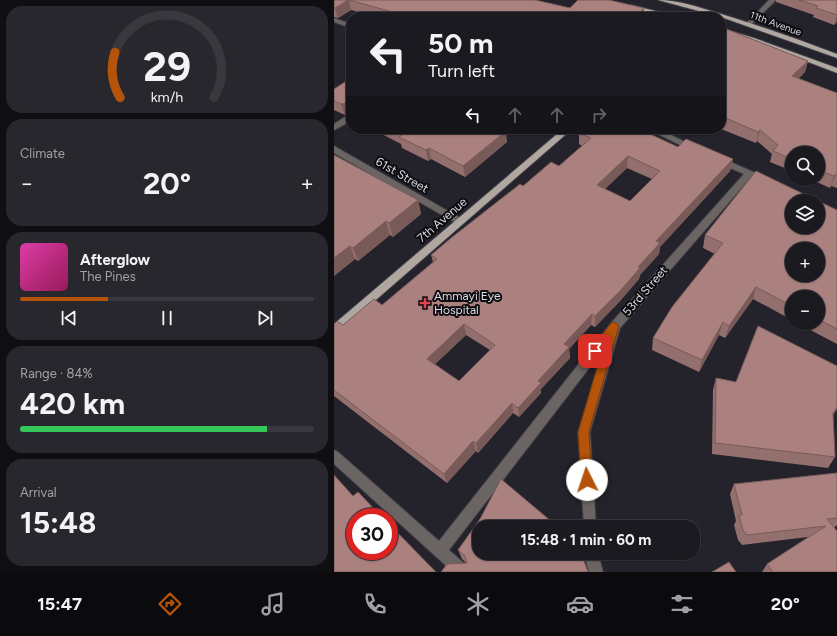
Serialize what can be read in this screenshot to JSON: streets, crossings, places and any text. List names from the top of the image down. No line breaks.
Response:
{"streets":{"main road":["11th Avenue","7th Avenue"],"street":["61st Street","53rd Street"]},"crossings":[["61st Street","7th Avenue"]],"places":{"health":["Ammayi Eye Hospital"]},"page":{"turn":["50 m","Turn left"],"tile":["Climate",["Range · 84%","420 km"],["Arrival","15:48"]],"map_buttons":["+","−"],"heat":["−","20°","+"],"song":["Afterglow","The Pines"],"limit":"30","trip":"15:48 · 1 min · 60 m","tabs":["15:47","20°"],"gauge":["29","km/h"]}}
